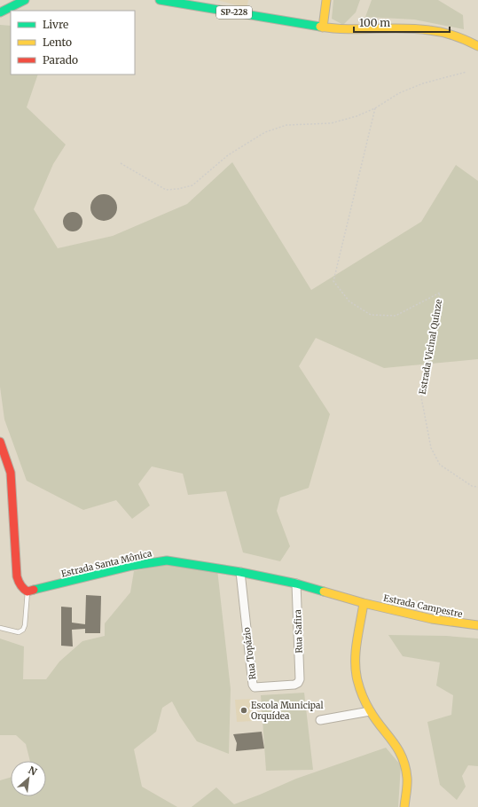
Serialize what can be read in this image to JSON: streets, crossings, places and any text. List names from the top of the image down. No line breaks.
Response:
{"streets":{"street":["SP-228","Estrada Santa Mônica","Estrada Campestre","Rua Safira","Rua Topázio"],"path":["Estrada Vicinal Quinze"]},"crossings":[["Estrada Santa Mônica","Estrada Campestre"],["Estrada Santa Mônica","Rua Safira"],["Estrada Santa Mônica","Rua Topázio"],["Rua Safira","Rua Topázio"]],"places":["Escola Municipal Orquídea"],"legend":["Livre","Lento","Parado"],"scale_bar":"100 m","north":"top right"}
